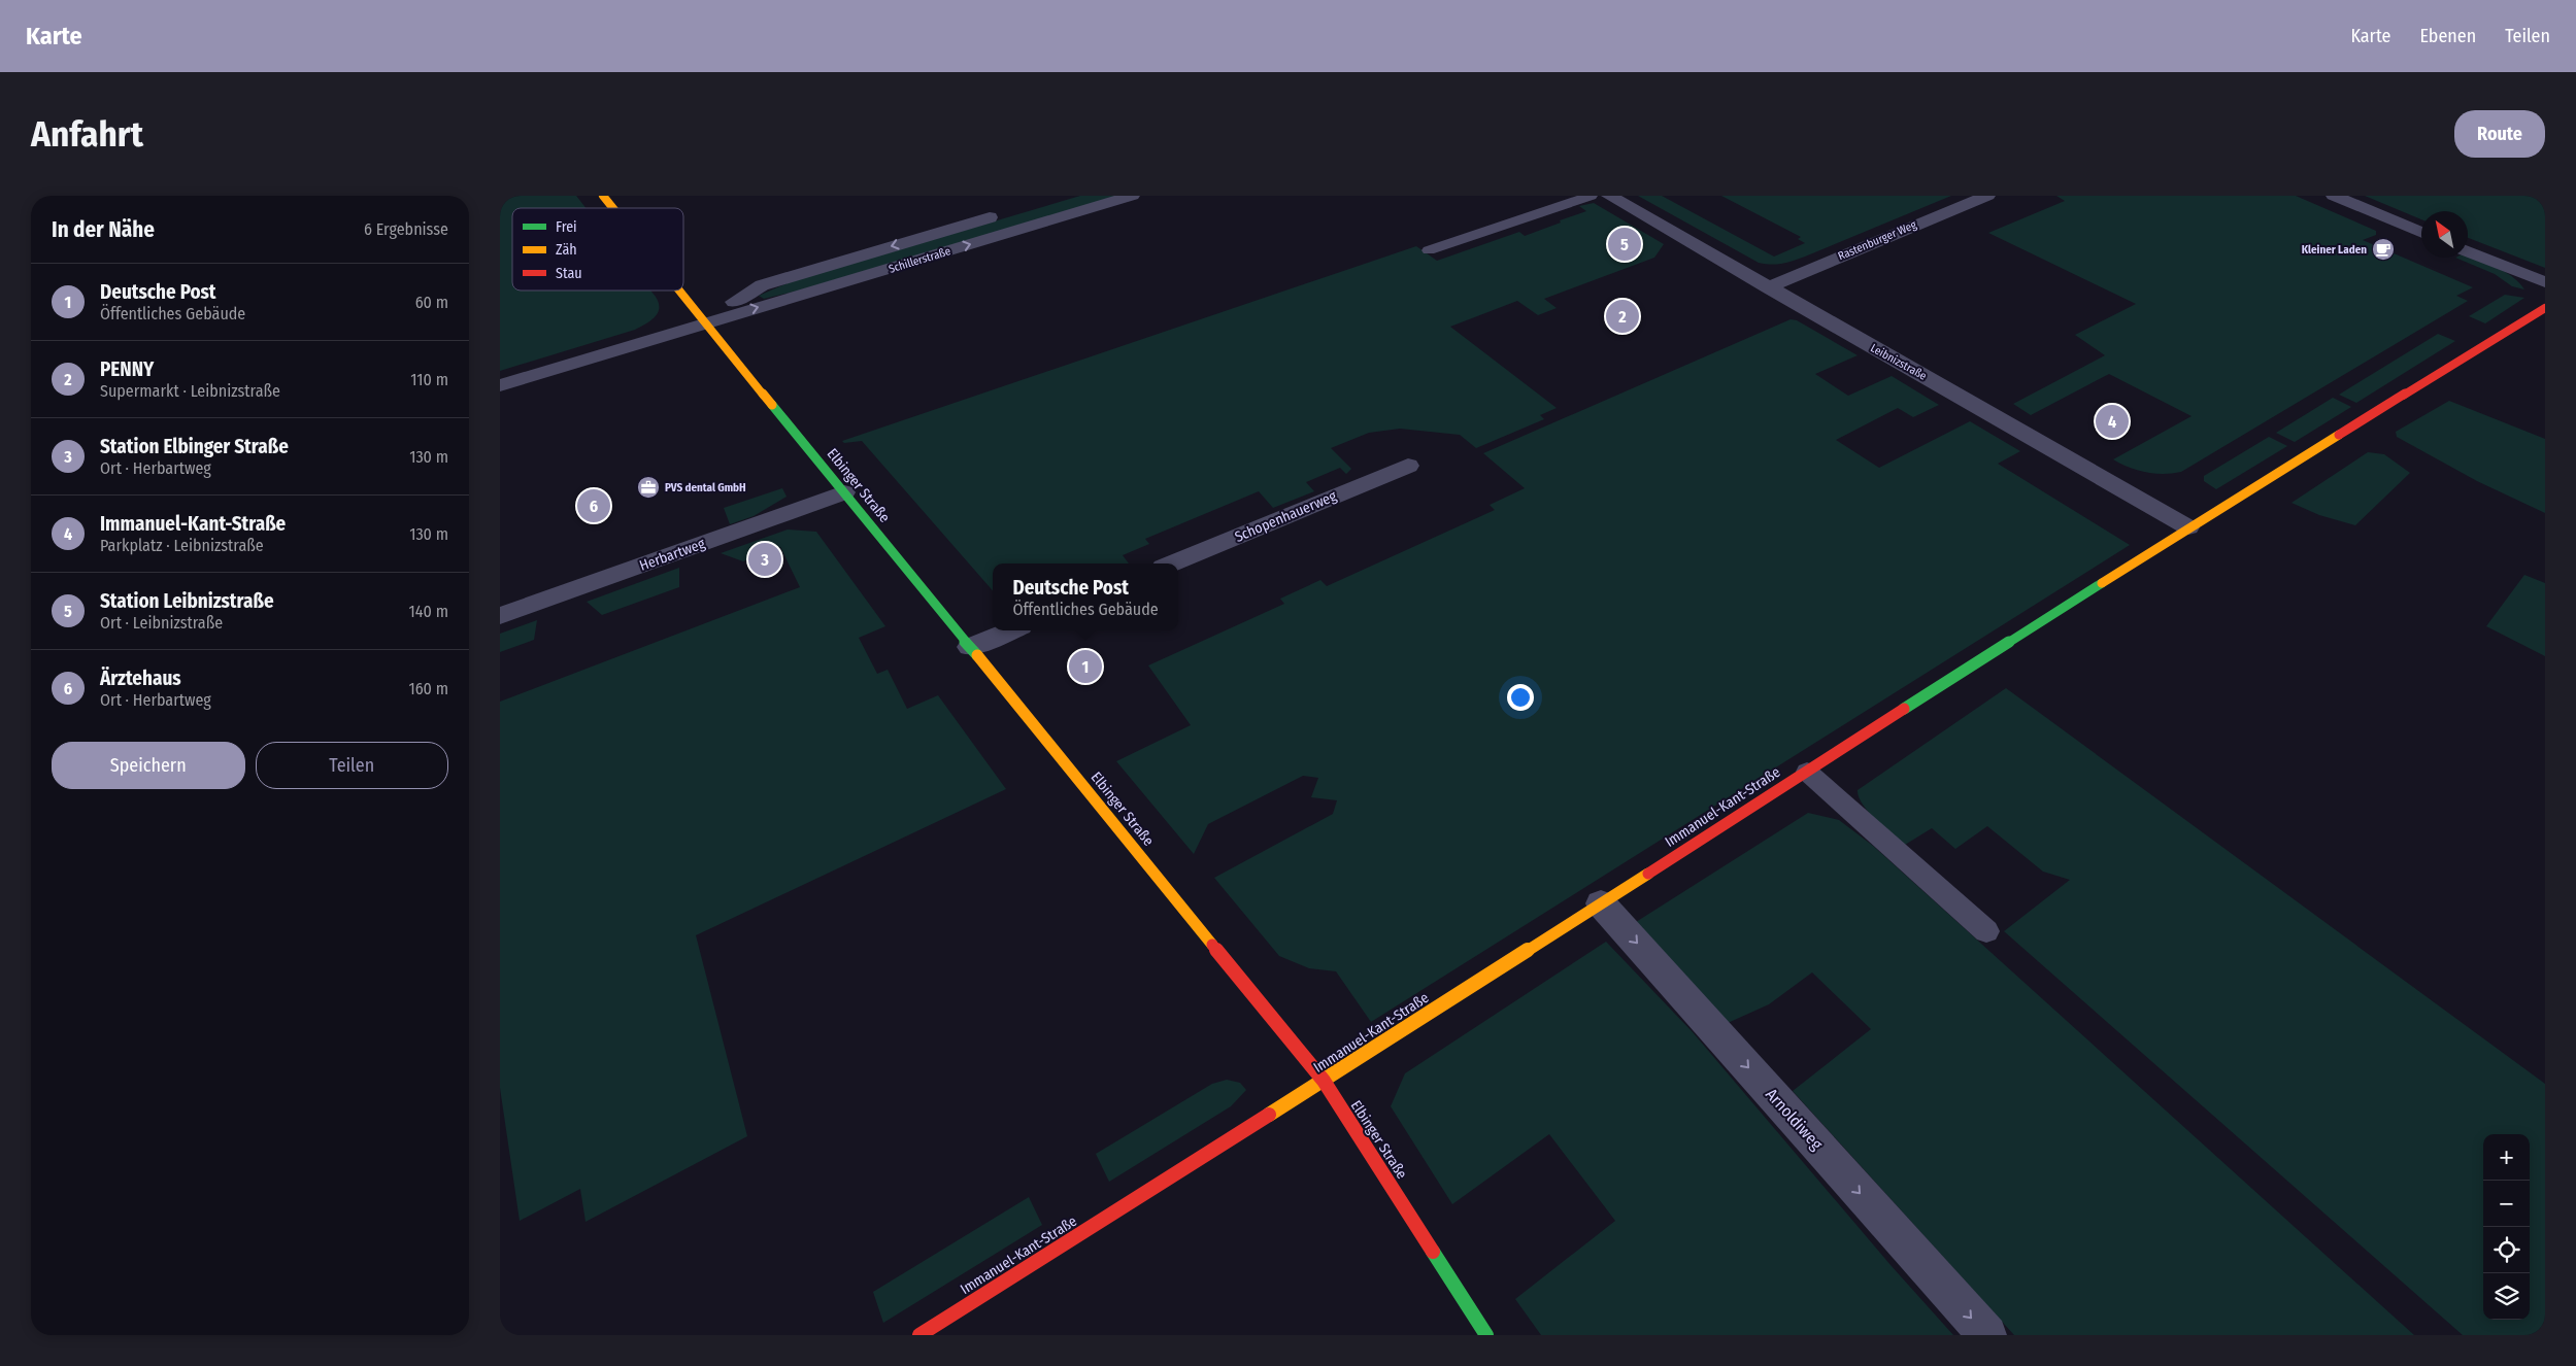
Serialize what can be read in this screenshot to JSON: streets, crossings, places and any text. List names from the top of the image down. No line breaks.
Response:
{"streets":{"street":["Rastenburger Weg","Schillerstraße","Leibnizstraße","Elbinger Straße","Schopenhauerweg","Herbartweg","Immanuel-Kant-Straße","Arnoldiweg"]},"crossings":[["Rastenburger Weg","Leibnizstraße"],["Schillerstraße","Elbinger Straße"],["Leibnizstraße","Immanuel-Kant-Straße"],["Elbinger Straße","Herbartweg"],["Elbinger Straße","Immanuel-Kant-Straße"],["Immanuel-Kant-Straße","Arnoldiweg"]],"one_way":["Arnoldiweg"],"places":{"cafe":["Kleiner Laden"],"office":["PVS dental GmbH"]},"legend":["Frei","Zäh","Stau"],"north":"top left","page":{"header":"Karte","nav":["Karte","Ebenen","Teilen"],"buttons":["Route",["Speichern","Teilen"]],"title":"Anfahrt","heading":["In der Nähe","6 Ergebnisse"],"pins":["5","2","4","6","3","1"],"list":[{"mark":"1","name":"Deutsche Post","note":"Öffentliches Gebäude","value":"60 m"},{"mark":"2","name":"PENNY","note":"Supermarkt · Leibnizstraße","value":"110 m"},{"mark":"3","name":"Station Elbinger Straße","note":"Ort · Herbartweg","value":"130 m"},{"mark":"4","name":"Immanuel-Kant-Straße","note":"Parkplatz · Leibnizstraße","value":"130 m"},{"mark":"5","name":"Station Leibnizstraße","note":"Ort · Leibnizstraße","value":"140 m"},{"mark":"6","name":"Ärztehaus","note":"Ort · Herbartweg","value":"160 m"}],"popup":["Deutsche Post","Öffentliches Gebäude"],"map_buttons":["+","−"]}}
